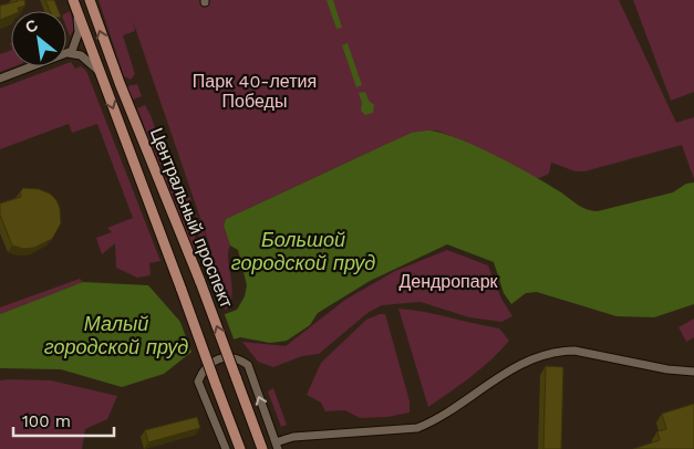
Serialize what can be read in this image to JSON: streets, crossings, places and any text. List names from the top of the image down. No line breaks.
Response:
{"streets":{"main road":["Центральный проспект"]},"water":["Большой городской пруд","Малый городской пруд"],"parks":["Парк 40-летия Победы","Дендропарк"],"scale_bar":"100 m","north":"top left"}
